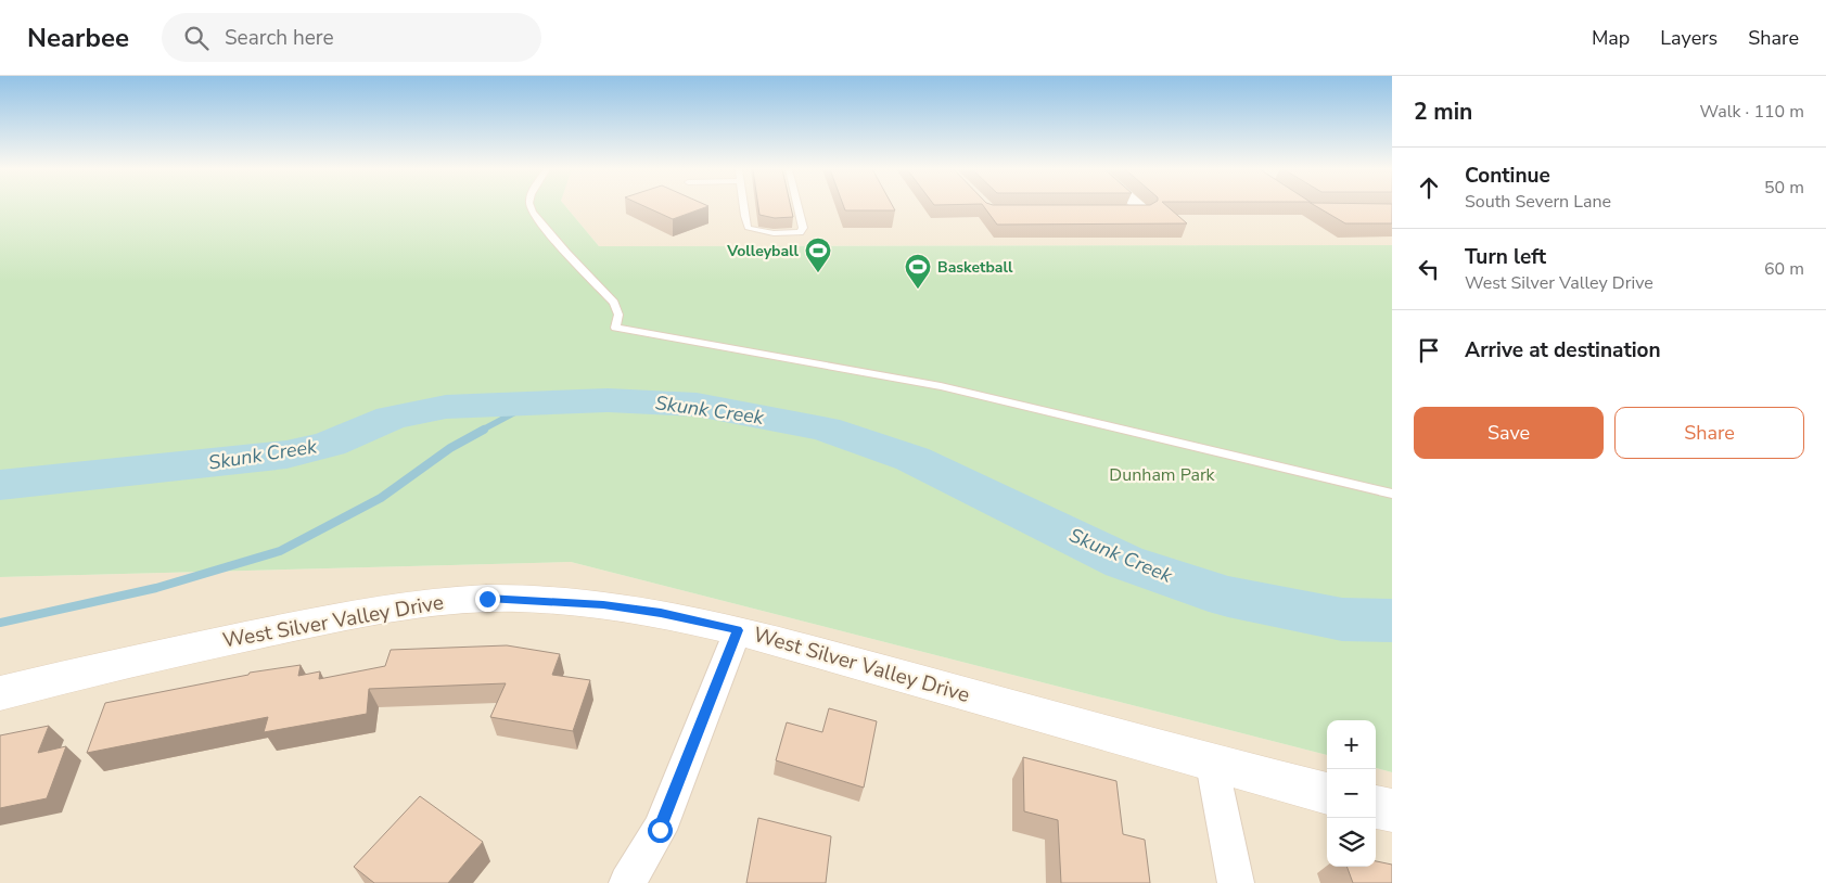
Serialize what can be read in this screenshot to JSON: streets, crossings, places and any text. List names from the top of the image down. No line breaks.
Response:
{"streets":{"street":["West Silver Valley Drive"]},"water":["Skunk Creek"],"parks":["Dunham Park"],"places":{"sports":["Volleyball","Basketball"]},"page":{"header":"Nearbee","search":"Search here","nav":["Map","Layers","Share"],"heading":["2 min","Walk · 110 m"],"list":[["Continue","South Severn Lane","50 m"],["Turn left","West Silver Valley Drive","60 m"],"Arrive at destination"],"buttons":["Save","Share"],"map_buttons":["+","−"]}}
